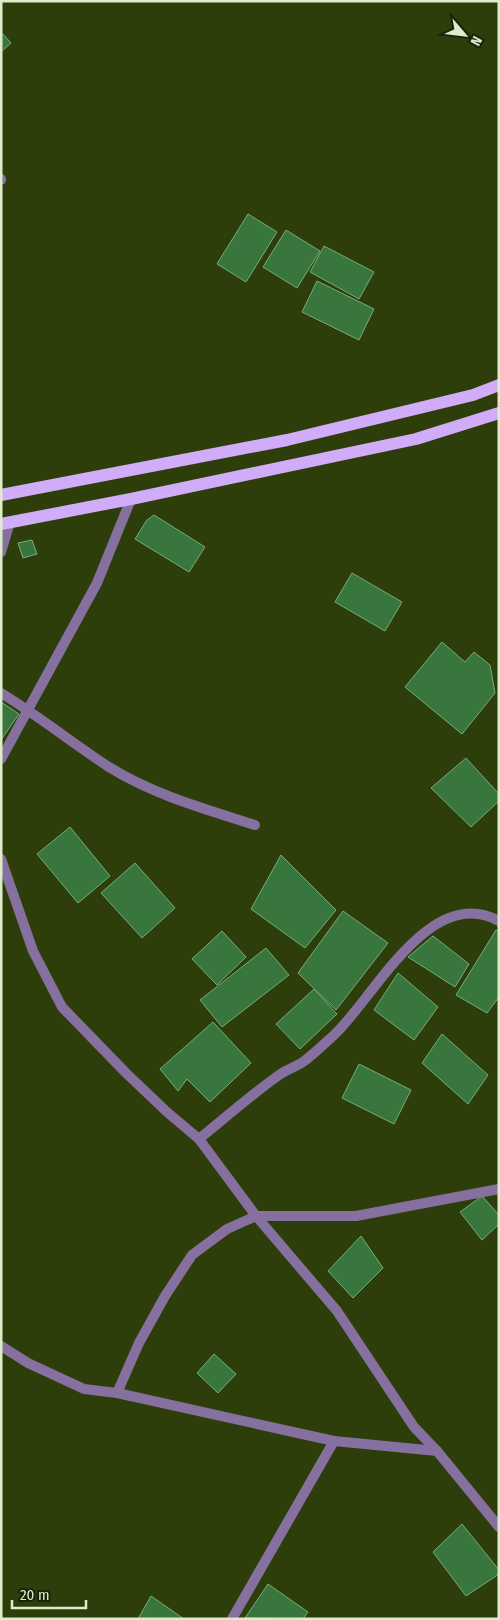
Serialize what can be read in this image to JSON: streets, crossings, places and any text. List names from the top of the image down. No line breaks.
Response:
{"scale_bar":"20 m","north":"bottom right"}
